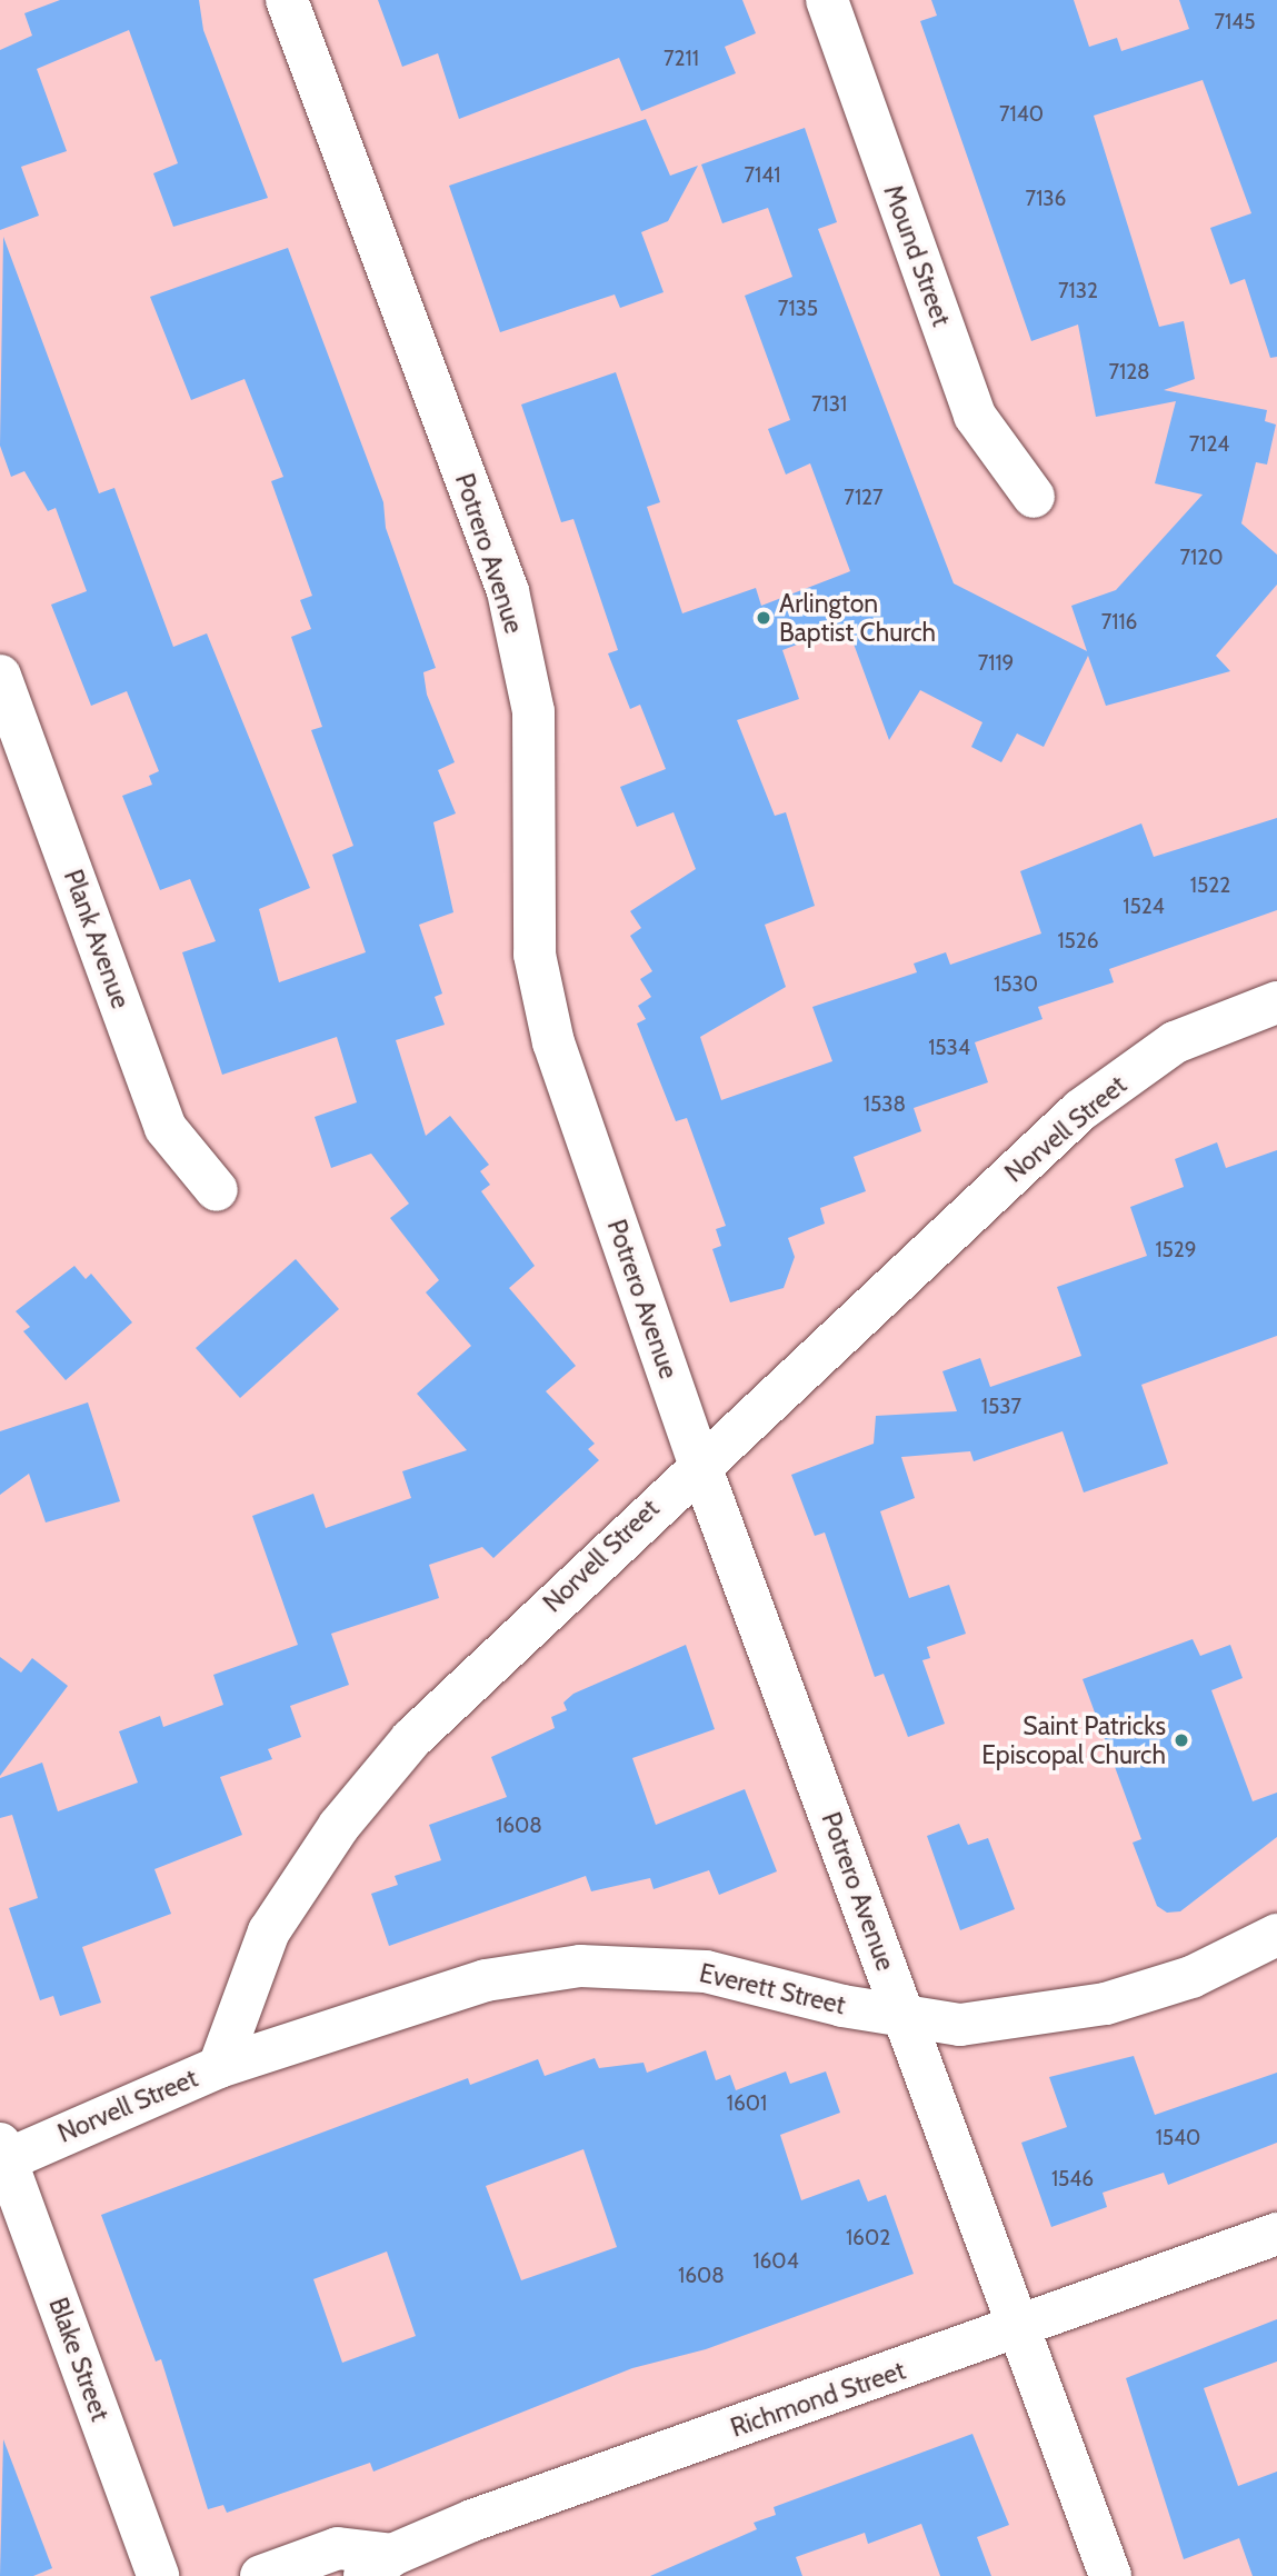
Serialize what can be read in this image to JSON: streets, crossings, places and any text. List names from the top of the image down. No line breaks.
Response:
{"streets":{"street":["Mound Street","Potrero Avenue","Plank Avenue","Norvell Street","Everett Street","Blake Street","Richmond Street"]},"crossings":[["Potrero Avenue","Norvell Street"],["Potrero Avenue","Everett Street"],["Potrero Avenue","Richmond Street"],["Norvell Street","Everett Street"],["Norvell Street","Blake Street"]],"places":["Arlington Baptist Church","Saint Patricks Episcopal Church"],"house_numbers":["7145","7211","7140","7141","7136","7132","7135","7128","7131","7124","7127","7120","7116","7119","1522","1524","1526","1530","1534","1538","1529","1537","1608","1601","1540","1546","1602","1604","1608"]}
